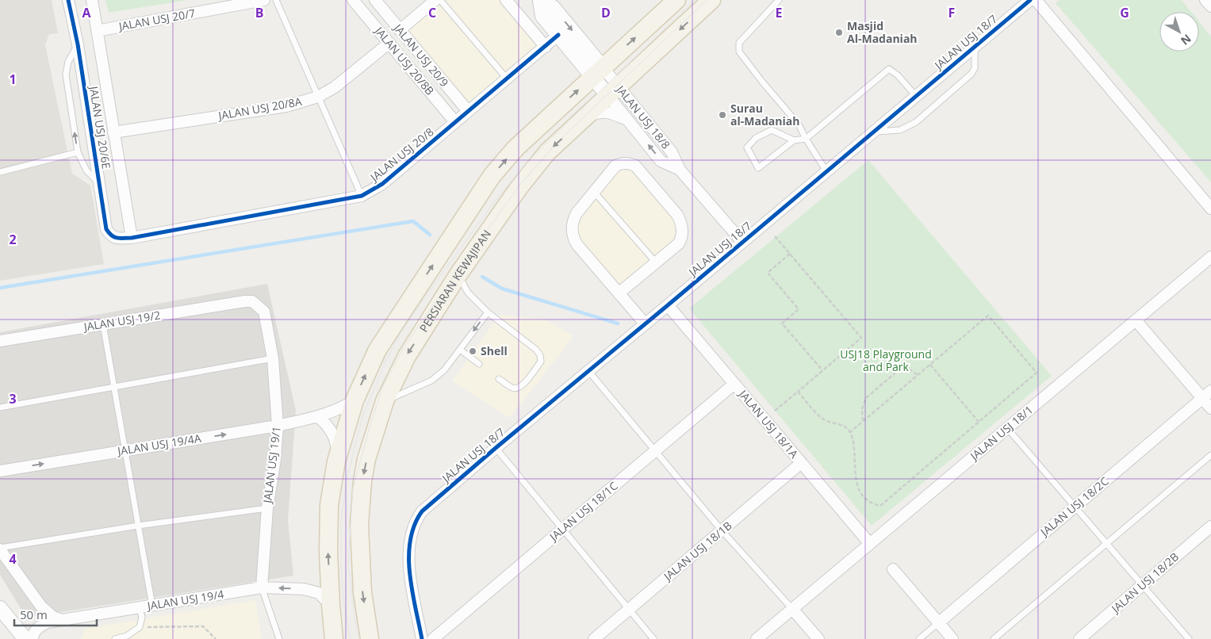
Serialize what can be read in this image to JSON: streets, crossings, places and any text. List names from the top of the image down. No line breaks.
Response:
{"streets":{"main road":["PERSIARAN KEWAJIPAN"],"street":["JALAN USJ 20/7","JALAN USJ 18/7","JALAN USJ 20/9","JALAN USJ 20/8B","JALAN USJ 20/8A","JALAN USJ 18/8","JALAN USJ 20/6E","JALAN USJ 20/8","JALAN USJ 19/2","JALAN USJ 18/1A","JALAN USJ 18/1","JALAN USJ 19/4A","JALAN USJ 19/1","JALAN USJ 18/2C","JALAN USJ 18/1C","JALAN USJ 18/1B","JALAN USJ 18/2B","JALAN USJ 19/4"]},"crossings":[["JALAN USJ 18/7","JALAN USJ 18/8"],["JALAN USJ 18/7","JALAN USJ 18/1A"],["JALAN USJ 20/9","JALAN USJ 20/8"],["JALAN USJ 20/8B","JALAN USJ 20/8A"],["JALAN USJ 20/8B","JALAN USJ 20/8"],["JALAN USJ 18/8","PERSIARAN KEWAJIPAN"],["JALAN USJ 20/6E","JALAN USJ 20/8"],["JALAN USJ 19/2","JALAN USJ 19/1"],["JALAN USJ 18/1A","JALAN USJ 18/1"],["JALAN USJ 18/1A","JALAN USJ 18/1C"],["JALAN USJ 18/1A","JALAN USJ 18/1B"],["JALAN USJ 19/4A","JALAN USJ 19/1"],["JALAN USJ 19/1","JALAN USJ 19/4"]],"one_way":["JALAN USJ 19/4A"],"parks":["USJ18 Playground and Park"],"places":["Masjid Al-Madaniah","Surau al-Madaniah","Shell"],"scale_bar":"50 m","north":"bottom right","grid":{"columns":["A","B","C","D","E","F","G"],"rows":["1","2","3","4"]}}
